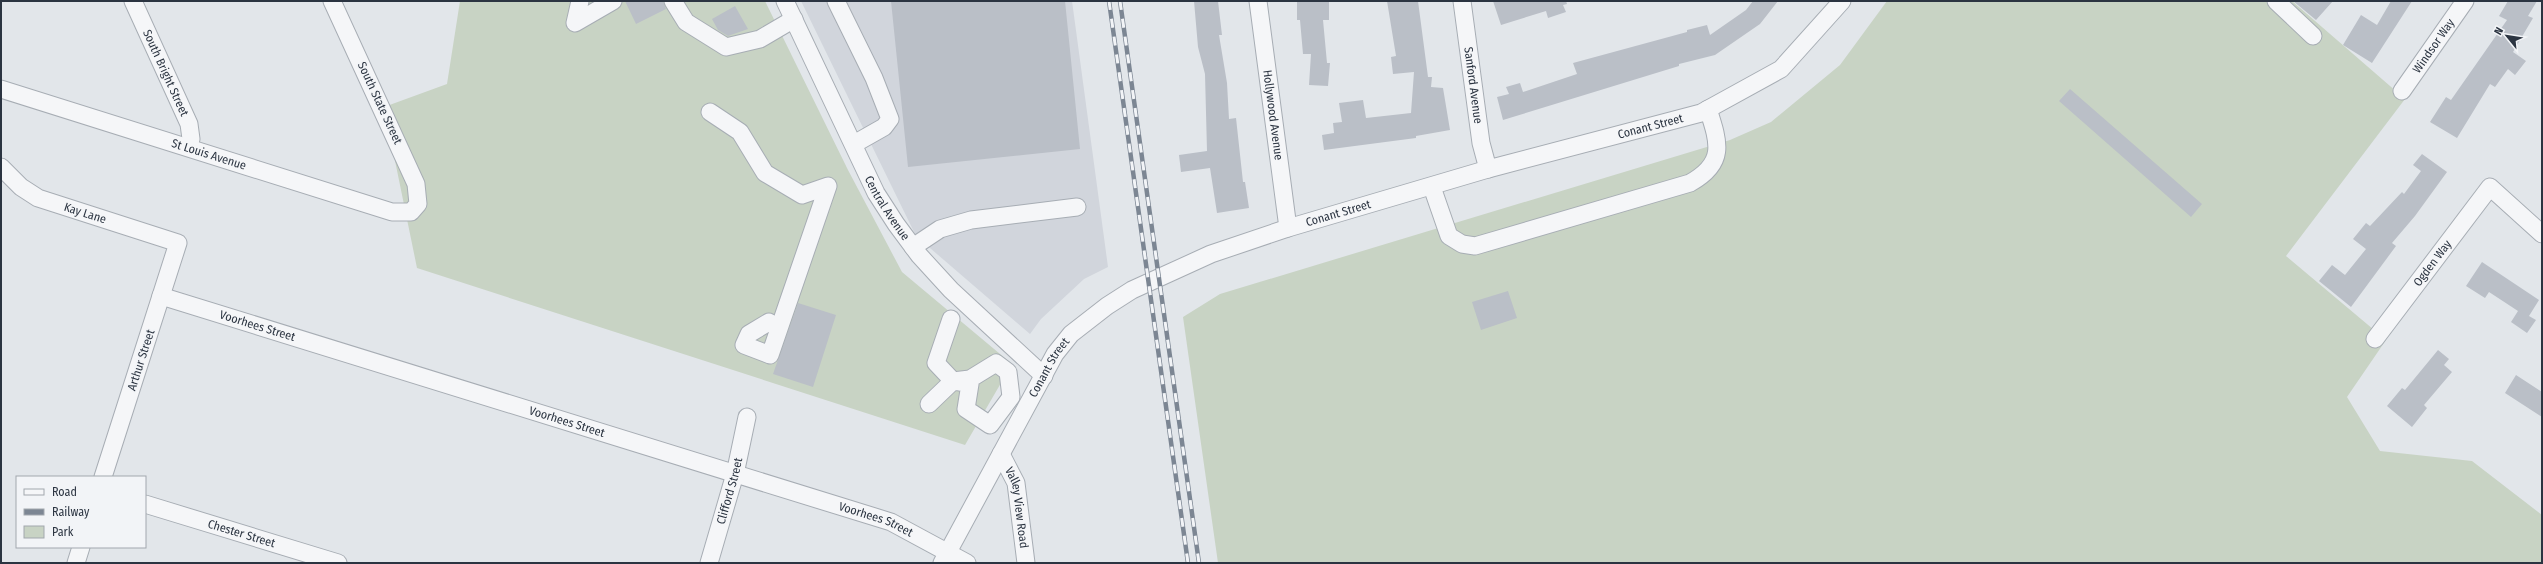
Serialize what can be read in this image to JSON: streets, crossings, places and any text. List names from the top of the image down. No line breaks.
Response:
{"streets":{"street":["Windsor Way","South Bright Street","Sanford Avenue","South State Street","Hollywood Avenue","Conant Street","St Louis Avenue","Central Avenue","Kay Lane","Ogden Way","Voorhees Street","Arthur Street","Clifford Street","Valley View Road","Chester Street"]},"crossings":[["South Bright Street","St Louis Avenue"],["Sanford Avenue","Conant Street"],["South State Street","St Louis Avenue"],["Hollywood Avenue","Conant Street"],["Conant Street","Central Avenue"],["Conant Street","Voorhees Street"],["Conant Street","Valley View Road"],["Kay Lane","Arthur Street"],["Voorhees Street","Arthur Street"],["Voorhees Street","Clifford Street"]],"legend":["Road","Railway","Park"],"north":"top left"}
